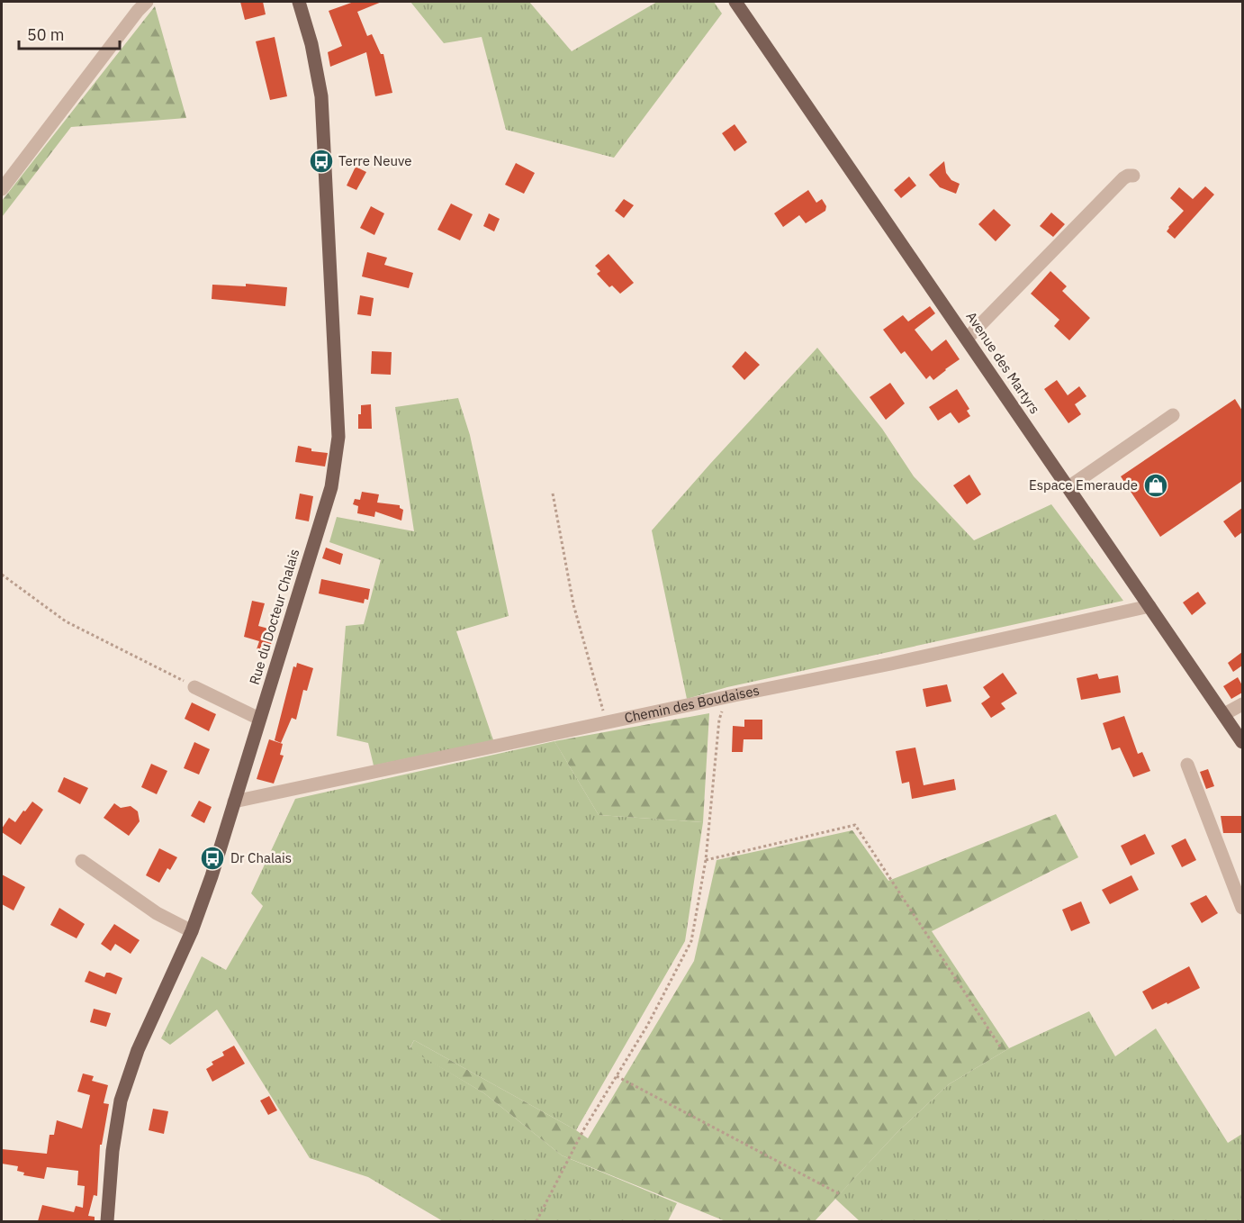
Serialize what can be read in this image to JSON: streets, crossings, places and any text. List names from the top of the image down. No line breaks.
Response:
{"streets":{"main road":["Avenue des Martyrs","Rue du Docteur Chalais"],"street":["Chemin des Boudaises"]},"crossings":[["Avenue des Martyrs","Chemin des Boudaises"],["Rue du Docteur Chalais","Chemin des Boudaises"]],"places":{"bus stop":["Terre Neuve","Dr Chalais"],"shop":["Espace Emeraude"]},"scale_bar":"50 m"}
